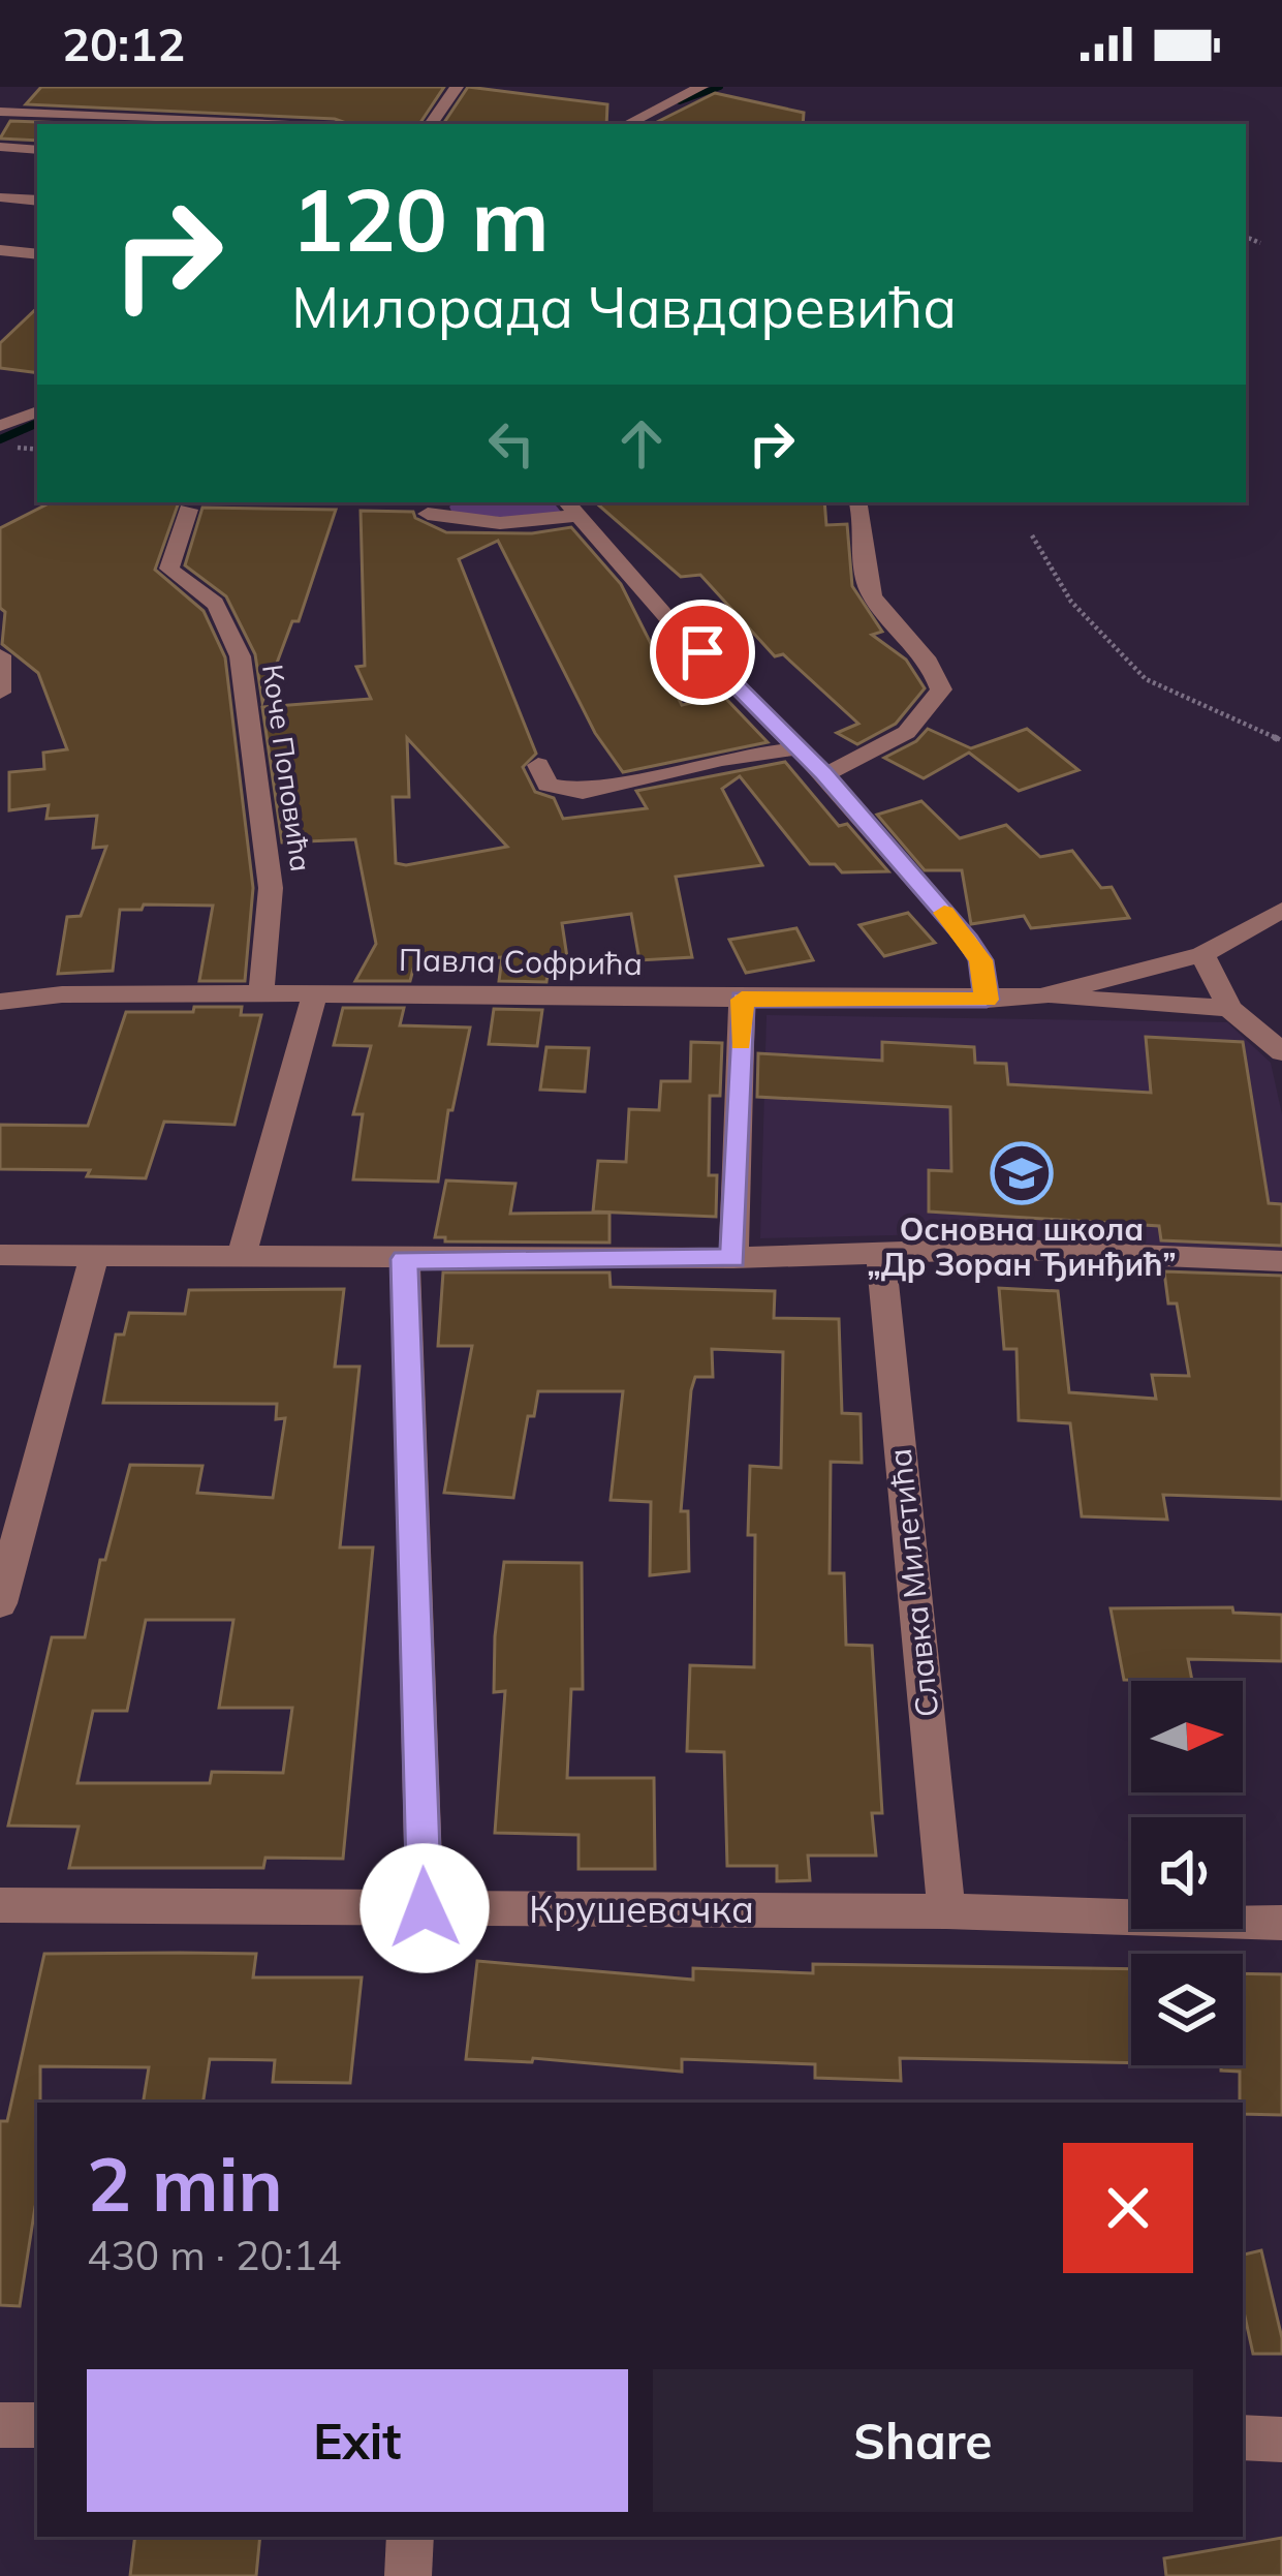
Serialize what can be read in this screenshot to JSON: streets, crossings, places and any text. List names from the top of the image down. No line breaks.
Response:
{"streets":{"street":["Коче Поповића","Павла Софрића","Славка Милетића","Крушевачка"]},"crossings":[["Коче Поповића","Павла Софрића"],["Славка Милетића","Крушевачка"]],"places":{"school or university":["Основна школа „Др Зоран Ђинђић”"]},"north":"right","page":{"status":"20:12","turn":["120 m","Милорада Чавдаревића"],"heading":["2 min","430 m · 20:14"],"buttons":["Exit","Share"]}}
